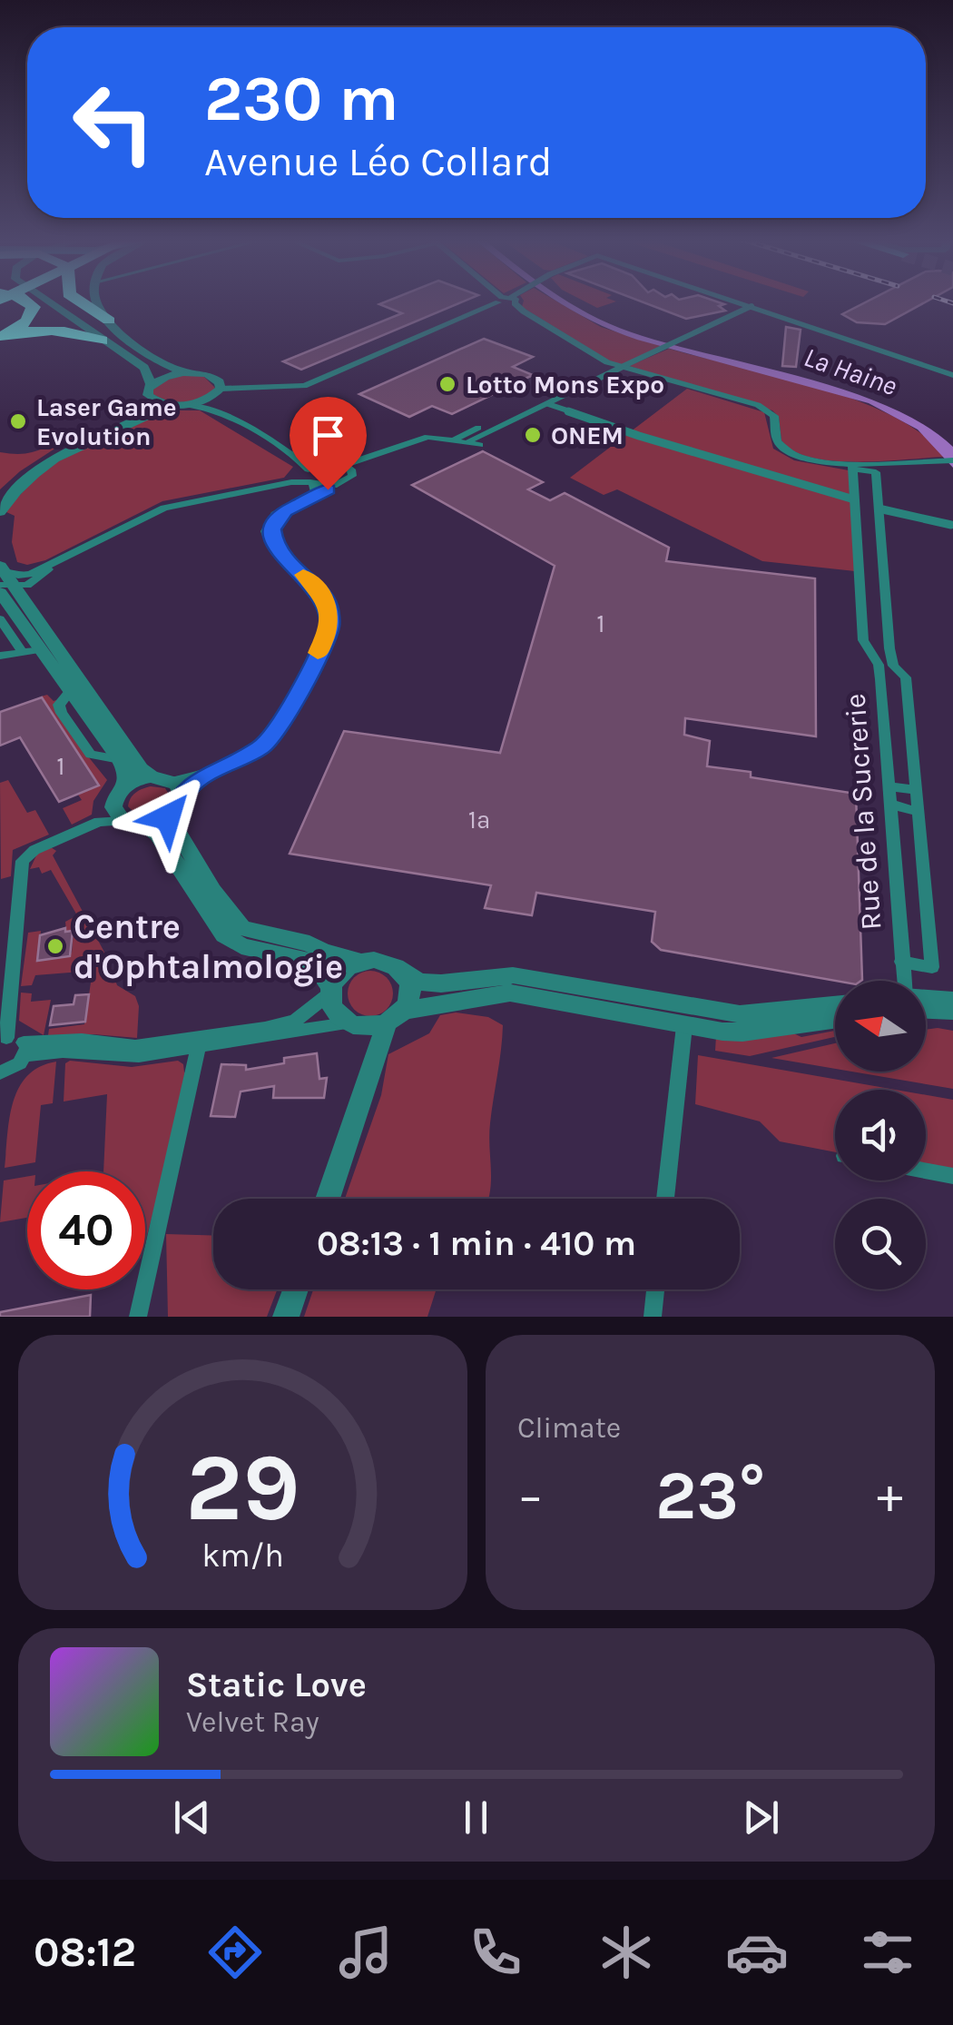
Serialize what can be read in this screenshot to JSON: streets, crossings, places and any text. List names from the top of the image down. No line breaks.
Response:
{"streets":{"street":["Rue de la Sucrerie"]},"water":["La Haine"],"places":["Lotto Mons Expo","Laser Game Evolution","ONEM","Centre d'Ophtalmologie"],"house_numbers":["1","1","1a"],"north":"left","page":{"turn":["230 m","Avenue Léo Collard"],"limit":"40","trip":"08:13 · 1 min · 410 m","tile":"Climate","heat":["−","23°","+"],"song":["Static Love","Velvet Ray"],"tabs":"08:12","gauge":["29","km/h"]}}
